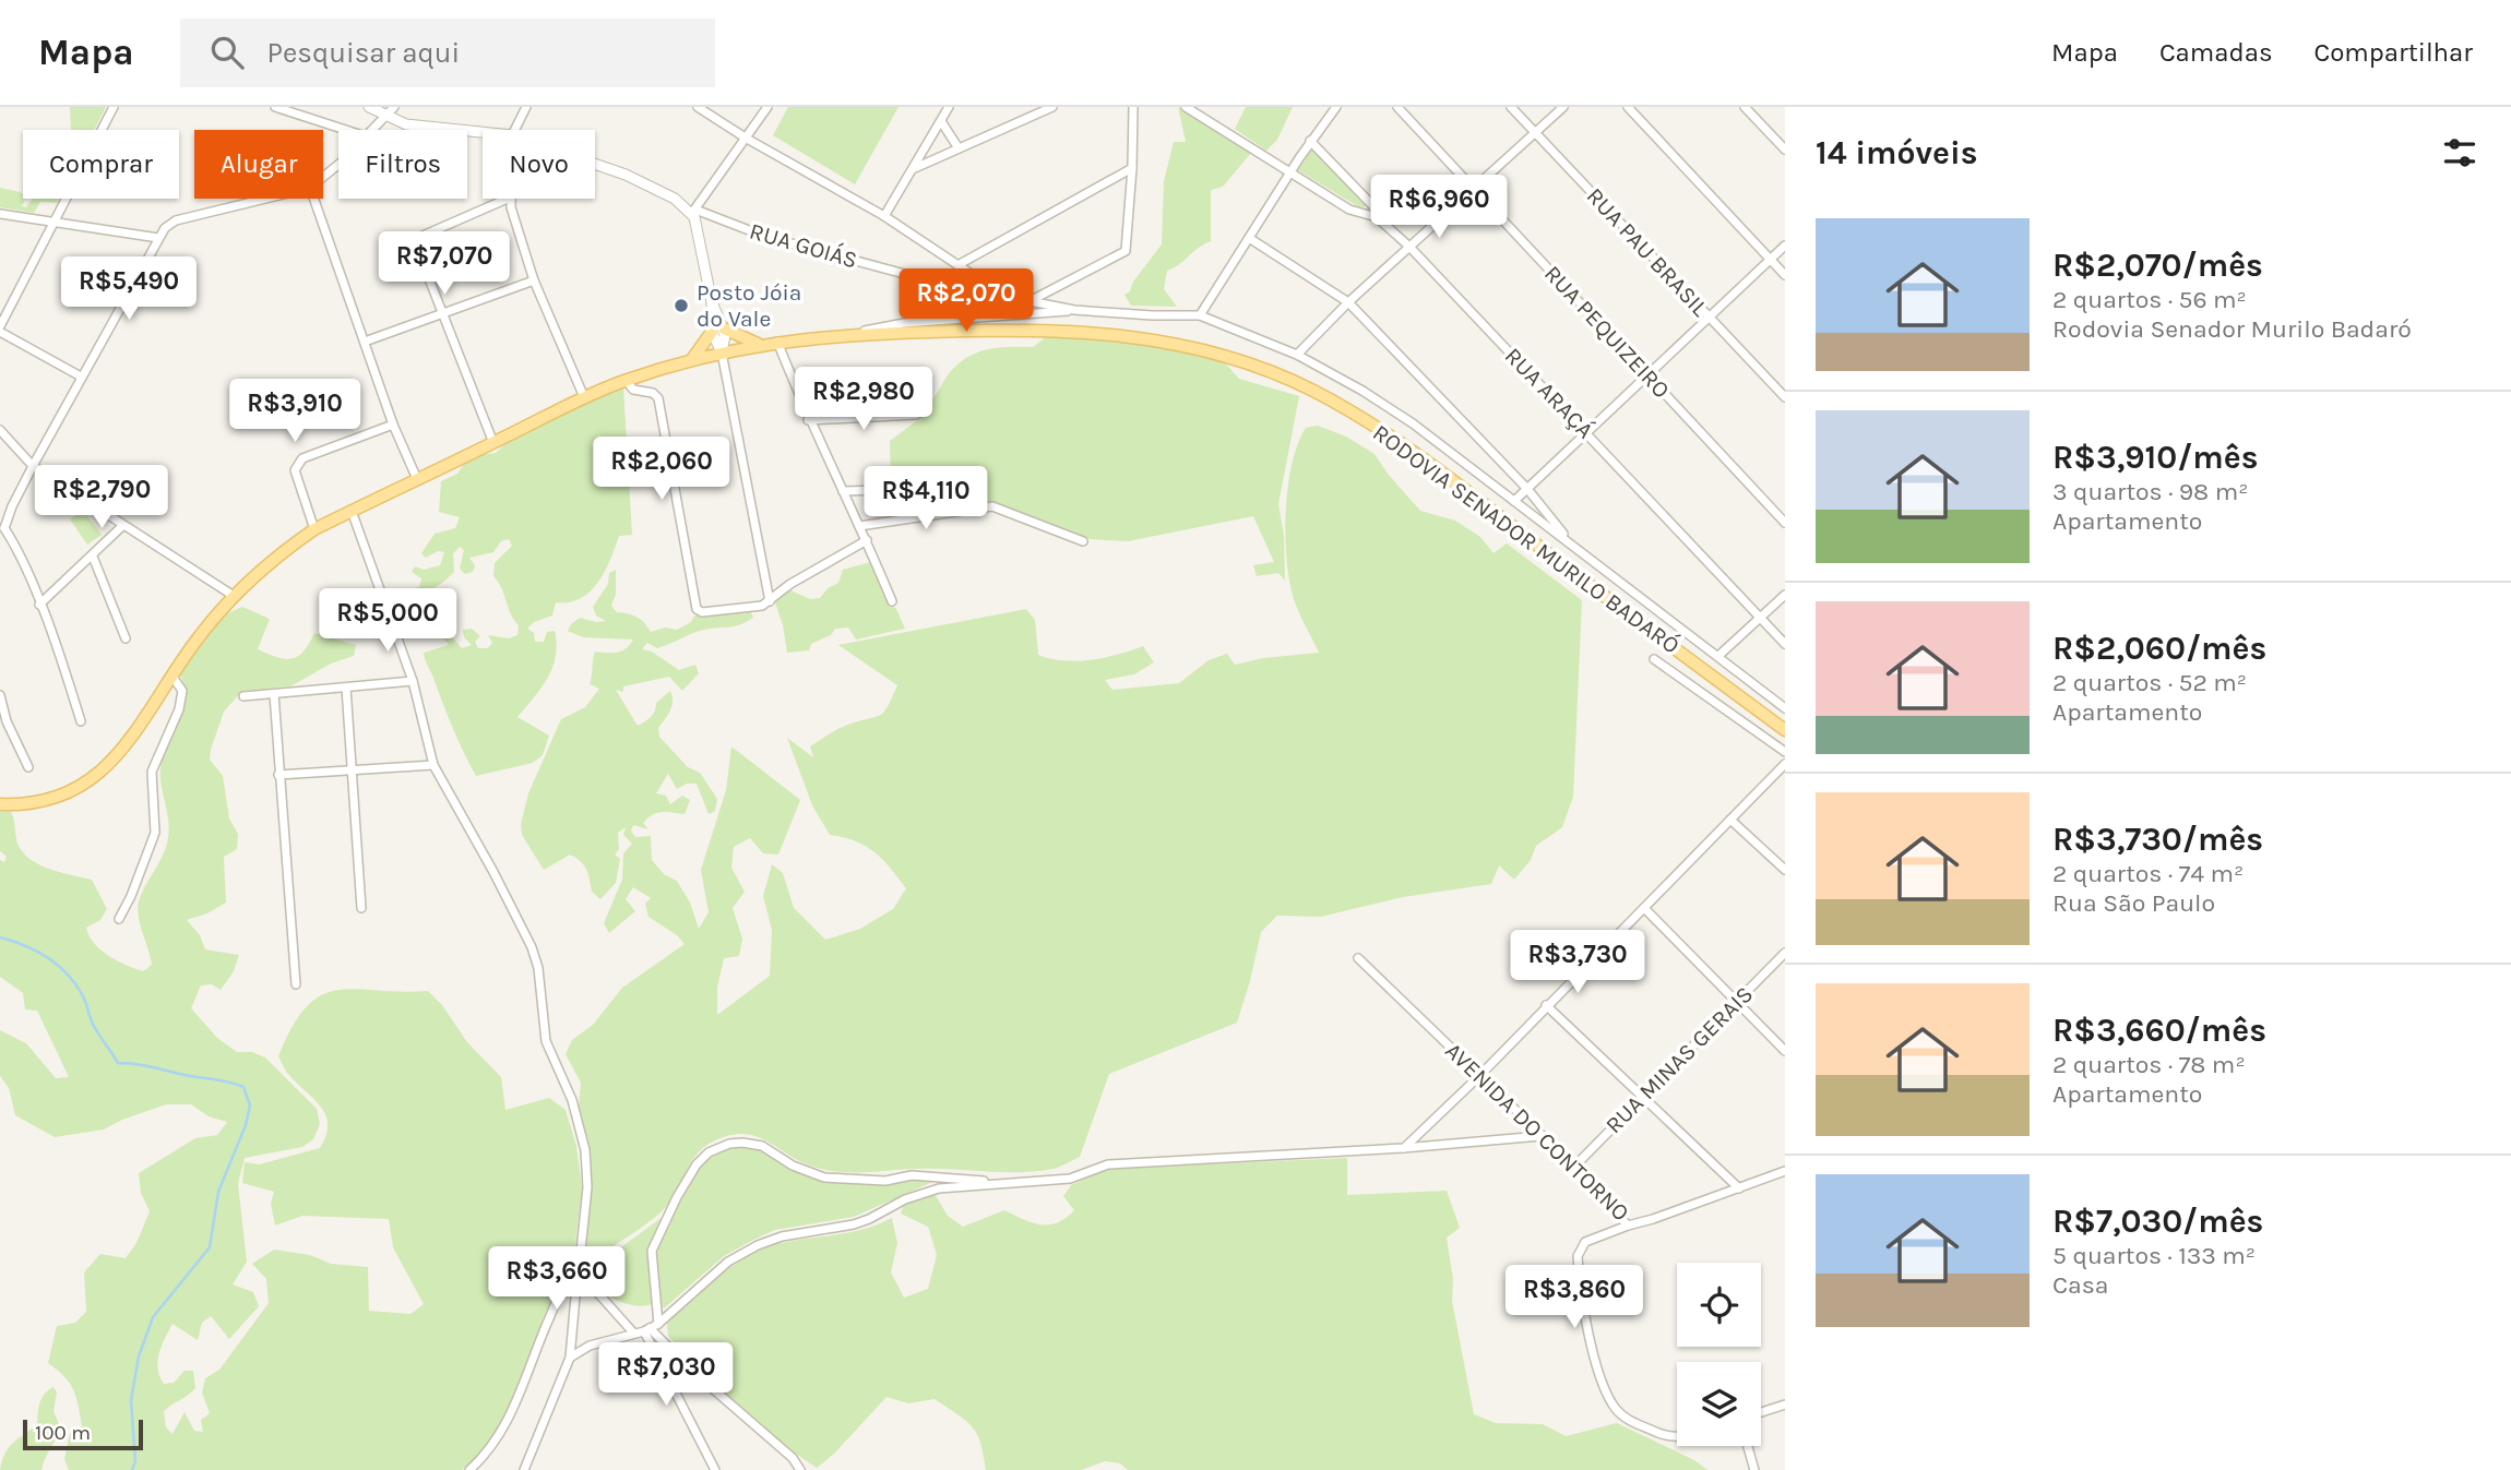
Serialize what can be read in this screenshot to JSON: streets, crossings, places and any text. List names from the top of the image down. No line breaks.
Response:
{"streets":{"main road":["RODOVIA SENADOR MURILO BADARÓ"],"street":["RUA GOIÁS","RUA PAU BRASIL","RUA PEQUIZEIRO","RUA ARAÇÁ","RUA MINAS GERAIS","AVENIDA DO CONTORNO"]},"crossings":[["RUA MINAS GERAIS","AVENIDA DO CONTORNO"]],"places":["Posto Jóia do Vale"],"scale_bar":"100 m","page":{"header":"Mapa","search":"Pesquisar aqui","nav":["Mapa","Camadas","Compartilhar"],"heading":"14 imóveis","chip":["Comprar","Alugar","Filtros","Novo"],"price":["R$6,960","R$7,070","R$5,490","R$2,070","R$2,980","R$3,910","R$2,060","R$2,790","R$4,110","R$5,000","R$3,730","R$3,660","R$3,860","R$7,030"],"list":[{"name":"R$2,070/mês","note":"2 quartos · 56 m² · Rodovia Senador Murilo Badaró"},{"name":"R$3,910/mês","note":"3 quartos · 98 m² · Apartamento"},{"name":"R$2,060/mês","note":"2 quartos · 52 m² · Apartamento"},{"name":"R$3,730/mês","note":"2 quartos · 74 m² · Rua São Paulo"},{"name":"R$3,660/mês","note":"2 quartos · 78 m² · Apartamento"},{"name":"R$7,030/mês","note":"5 quartos · 133 m² · Casa"}],"scale":"100 m"}}
